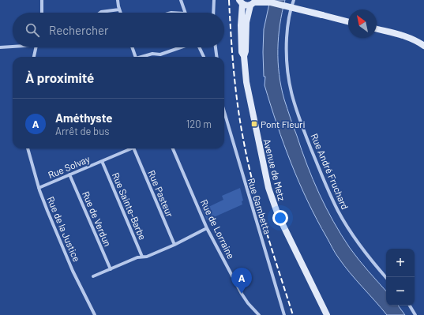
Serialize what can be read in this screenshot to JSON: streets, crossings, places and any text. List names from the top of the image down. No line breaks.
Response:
{"streets":{"main road":["Avenue de Metz"],"street":["Rue Solvay","Rue André Fruchard","Rue Pasteur","Rue Sainte-Barbe","Rue Gambetta","Rue de Verdun","Rue de la Justice","Rue de Lorraine"]},"crossings":[["Rue Solvay","Rue Sainte-Barbe"],["Rue Solvay","Rue de Verdun"],["Rue Solvay","Rue de la Justice"]],"places":{"transit":["Pont Fleuri"]},"north":"top left","page":{"search":"Rechercher","heading":"À proximité","list":[{"mark":"A","name":"Améthyste","note":"Arrêt de bus","value":"120 m"}],"map_buttons":["+","−"],"pins":"A"}}
